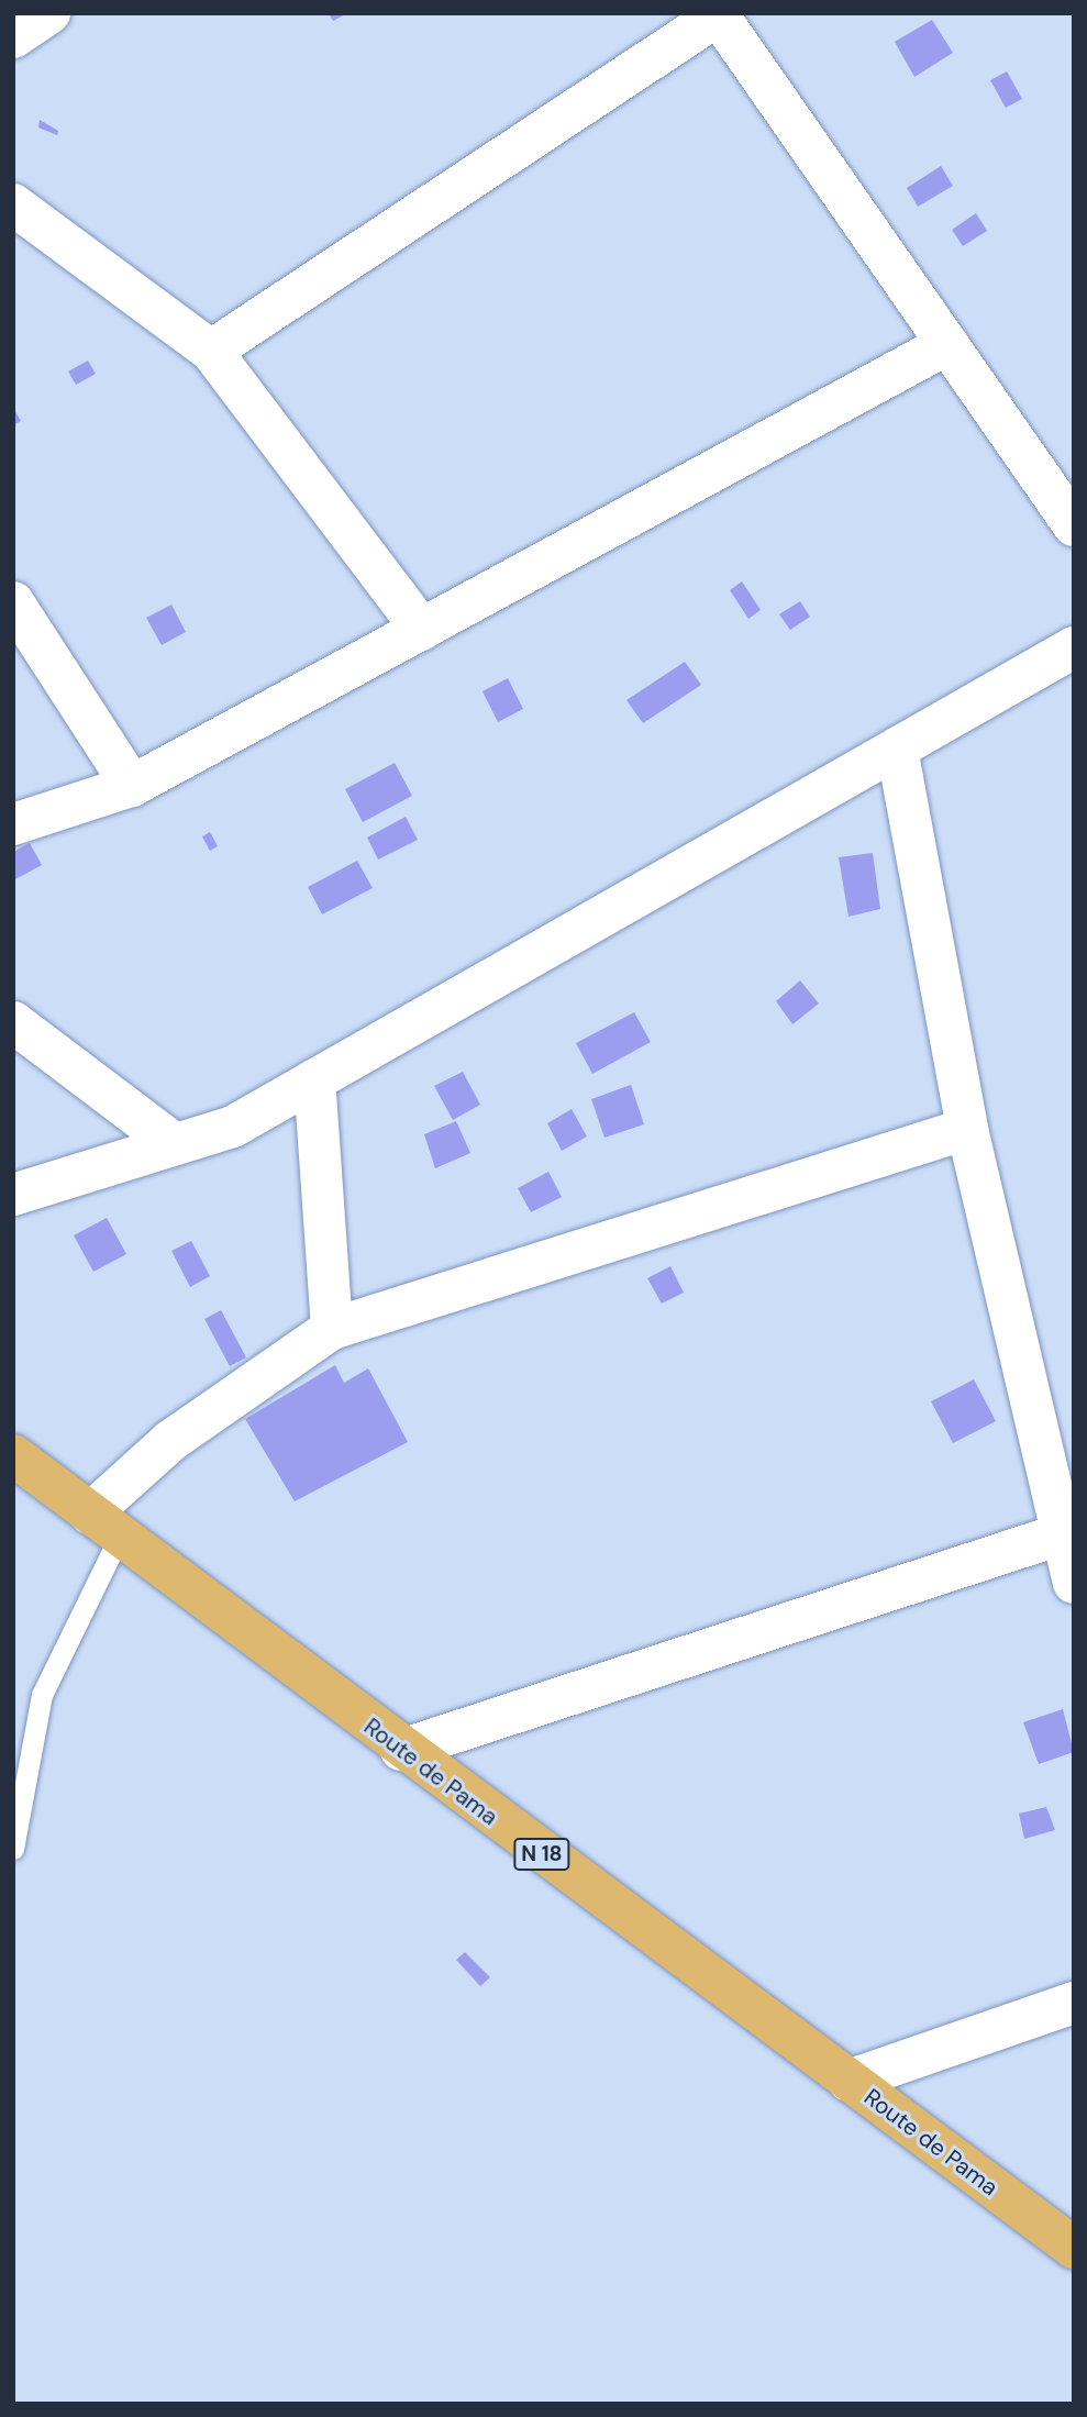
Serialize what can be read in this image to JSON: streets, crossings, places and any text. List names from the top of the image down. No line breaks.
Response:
{"streets":{"highway":["Route de Pama","N 18"]}}
